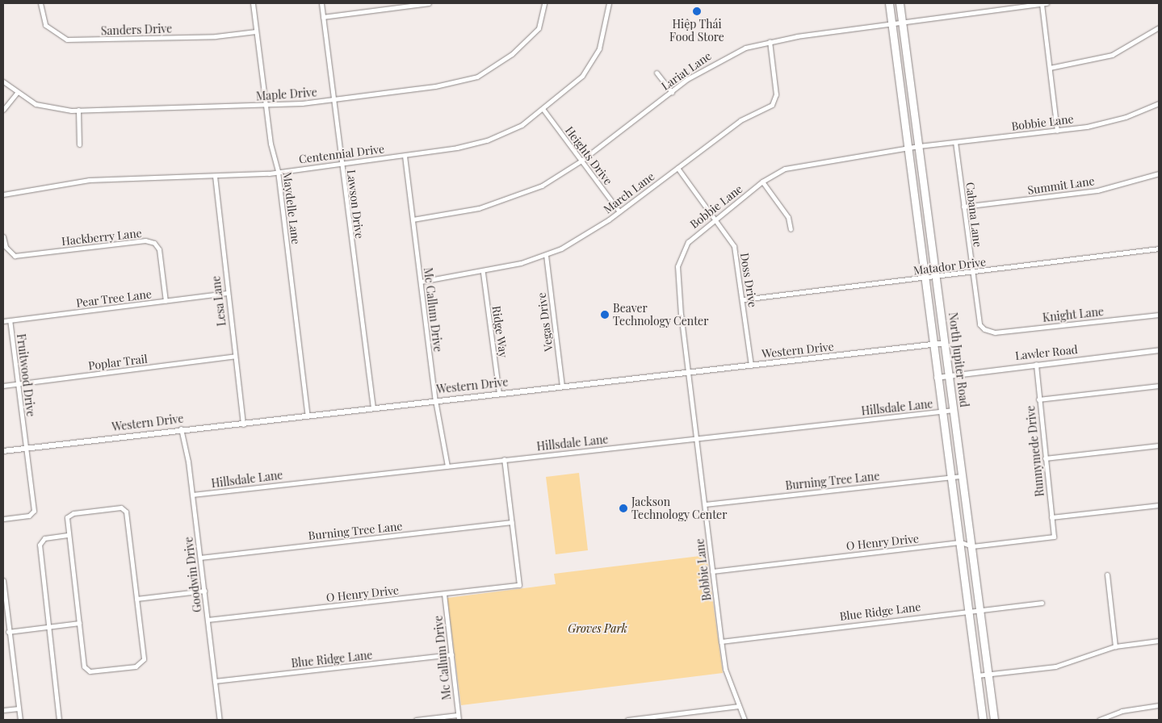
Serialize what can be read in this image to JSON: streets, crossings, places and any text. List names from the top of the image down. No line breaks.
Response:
{"streets":{"main road":["North Jupiter Road"],"street":["Sanders Drive","Lariat Lane","Maple Drive","Bobbie Lane","Centennial Drive","Heights Drive","Summit Lane","March Lane","Lawson Drive","Maydelle Lane","Cabana Lane","Hackberry Lane","Matador Drive","Doss Drive","Pear Tree Lane","Lesa Lane","Mc Callum Drive","Knight Lane","Vegas Drive","Ridge Way","Western Drive","Lawler Road","Poplar Trail","Fruitwood Drive","Hillsdale Lane","Runnymede Drive","Burning Tree Lane","O Henry Drive","Goodwin Drive","Blue Ridge Lane"]},"crossings":[["Sanders Drive","Maydelle Lane"],["Lariat Lane","Heights Drive"],["Lariat Lane","March Lane"],["Lariat Lane","Mc Callum Drive"],["Lariat Lane","North Jupiter Road"],["Maple Drive","Lawson Drive"],["Maple Drive","Maydelle Lane"],["Bobbie Lane","Cabana Lane"],["Bobbie Lane","Doss Drive"],["Bobbie Lane","Western Drive"],["Bobbie Lane","North Jupiter Road"],["Bobbie Lane","Hillsdale Lane"],["Bobbie Lane","Burning Tree Lane"],["Bobbie Lane","O Henry Drive"],["Bobbie Lane","Blue Ridge Lane"],["Centennial Drive","Heights Drive"],["Centennial Drive","Lawson Drive"],["Centennial Drive","Maydelle Lane"],["Centennial Drive","Lesa Lane"],["Centennial Drive","Mc Callum Drive"],["Heights Drive","March Lane"],["Summit Lane","Cabana Lane"],["March Lane","Doss Drive"],["March Lane","Mc Callum Drive"],["March Lane","Vegas Drive"],["March Lane","Ridge Way"],["Lawson Drive","Western Drive"],["Maydelle Lane","Western Drive"],["Cabana Lane","Matador Drive"],["Cabana Lane","Knight Lane"],["Hackberry Lane","Pear Tree Lane"],["Matador Drive","Doss Drive"],["Matador Drive","North Jupiter Road"],["Doss Drive","Western Drive"],["Pear Tree Lane","Lesa Lane"],["Pear Tree Lane","Fruitwood Drive"],["Lesa Lane","Western Drive"],["Lesa Lane","Poplar Trail"],["Mc Callum Drive","Western Drive"],["Mc Callum Drive","Hillsdale Lane"],["Mc Callum Drive","O Henry Drive"],["Mc Callum Drive","Blue Ridge Lane"],["Vegas Drive","Western Drive"],["Ridge Way","Western Drive"],["Western Drive","North Jupiter Road"],["Western Drive","Fruitwood Drive"],["Western Drive","Goodwin Drive"],["Lawler Road","North Jupiter Road"],["Lawler Road","Runnymede Drive"],["North Jupiter Road","Hillsdale Lane"],["North Jupiter Road","Burning Tree Lane"],["North Jupiter Road","O Henry Drive"],["North Jupiter Road","Blue Ridge Lane"],["Poplar Trail","Fruitwood Drive"],["Hillsdale Lane","Goodwin Drive"],["Runnymede Drive","O Henry Drive"],["Burning Tree Lane","O Henry Drive"],["Burning Tree Lane","Goodwin Drive"],["O Henry Drive","Goodwin Drive"],["Goodwin Drive","Blue Ridge Lane"]],"parks":["Groves Park"],"places":["Hiệp Thái Food Store","Beaver Technology Center","Jackson Technology Center"]}
